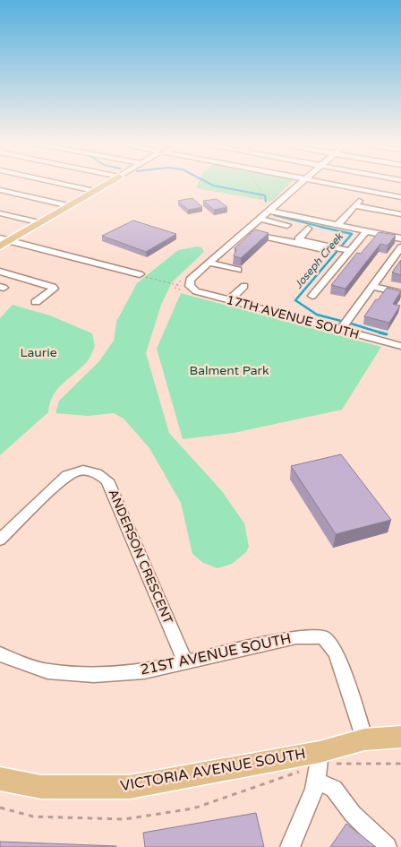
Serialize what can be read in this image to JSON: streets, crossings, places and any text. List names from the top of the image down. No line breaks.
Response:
{"streets":{"main road":["VICTORIA AVENUE SOUTH"],"street":["17TH AVENUE SOUTH","ANDERSON CRESCENT","21ST AVENUE SOUTH"]},"crossings":[["ANDERSON CRESCENT","21ST AVENUE SOUTH"],["21ST AVENUE SOUTH","VICTORIA AVENUE SOUTH"]],"water":["Joseph Creek"],"parks":["Laurie","Balment Park"]}
